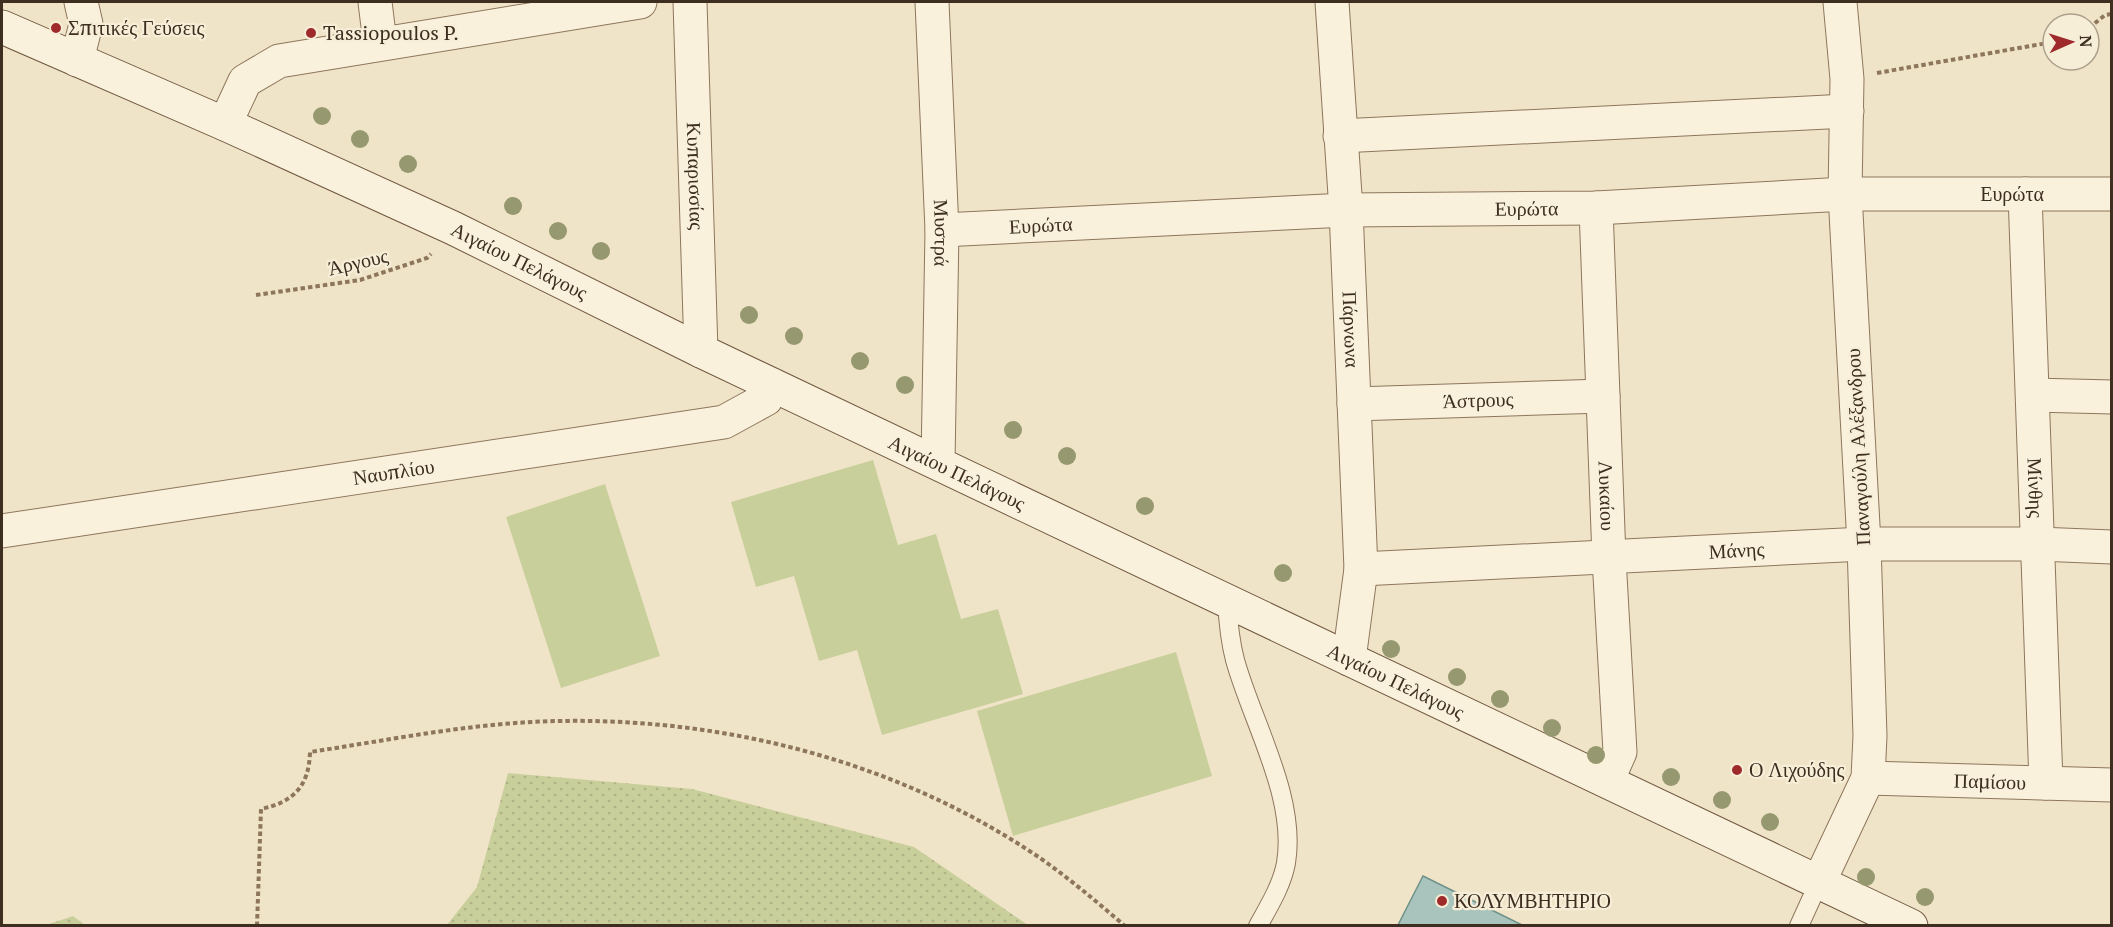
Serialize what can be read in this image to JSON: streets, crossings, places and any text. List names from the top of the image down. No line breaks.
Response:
{"streets":{"street":["Κυπαρισσίας","Ευρώτα","Μυστρά","Αιγαίου Πελάγους","Πάρνωνα","Άστρους","Παναγούλη Αλέξανδρου","Ναυπλίου","Μίνθης","Λυκαίου","Μάνης","Παμίσου"],"path":["Άργους"]},"crossings":[["Κυπαρισσίας","Αιγαίου Πελάγους"],["Ευρώτα","Μυστρά"],["Ευρώτα","Πάρνωνα"],["Ευρώτα","Παναγούλη Αλέξανδρου"],["Ευρώτα","Μίνθης"],["Ευρώτα","Λυκαίου"],["Μυστρά","Αιγαίου Πελάγους"],["Άργους","Αιγαίου Πελάγους"],["Αιγαίου Πελάγους","Πάρνωνα"],["Αιγαίου Πελάγους","Παναγούλη Αλέξανδρου"],["Αιγαίου Πελάγους","Ναυπλίου"],["Αιγαίου Πελάγους","Λυκαίου"],["Πάρνωνα","Άστρους"],["Πάρνωνα","Μάνης"],["Άστρους","Λυκαίου"],["Παναγούλη Αλέξανδρου","Μάνης"],["Παναγούλη Αλέξανδρου","Παμίσου"],["Μίνθης","Μάνης"],["Μίνθης","Παμίσου"],["Λυκαίου","Μάνης"]],"places":["Σπιτικές Γεύσεις","Tassiopoulos P.","Ο Λιχούδης","ΚΟΛΥΜΒΗΤΗΡΙΟ"],"north":"right"}
